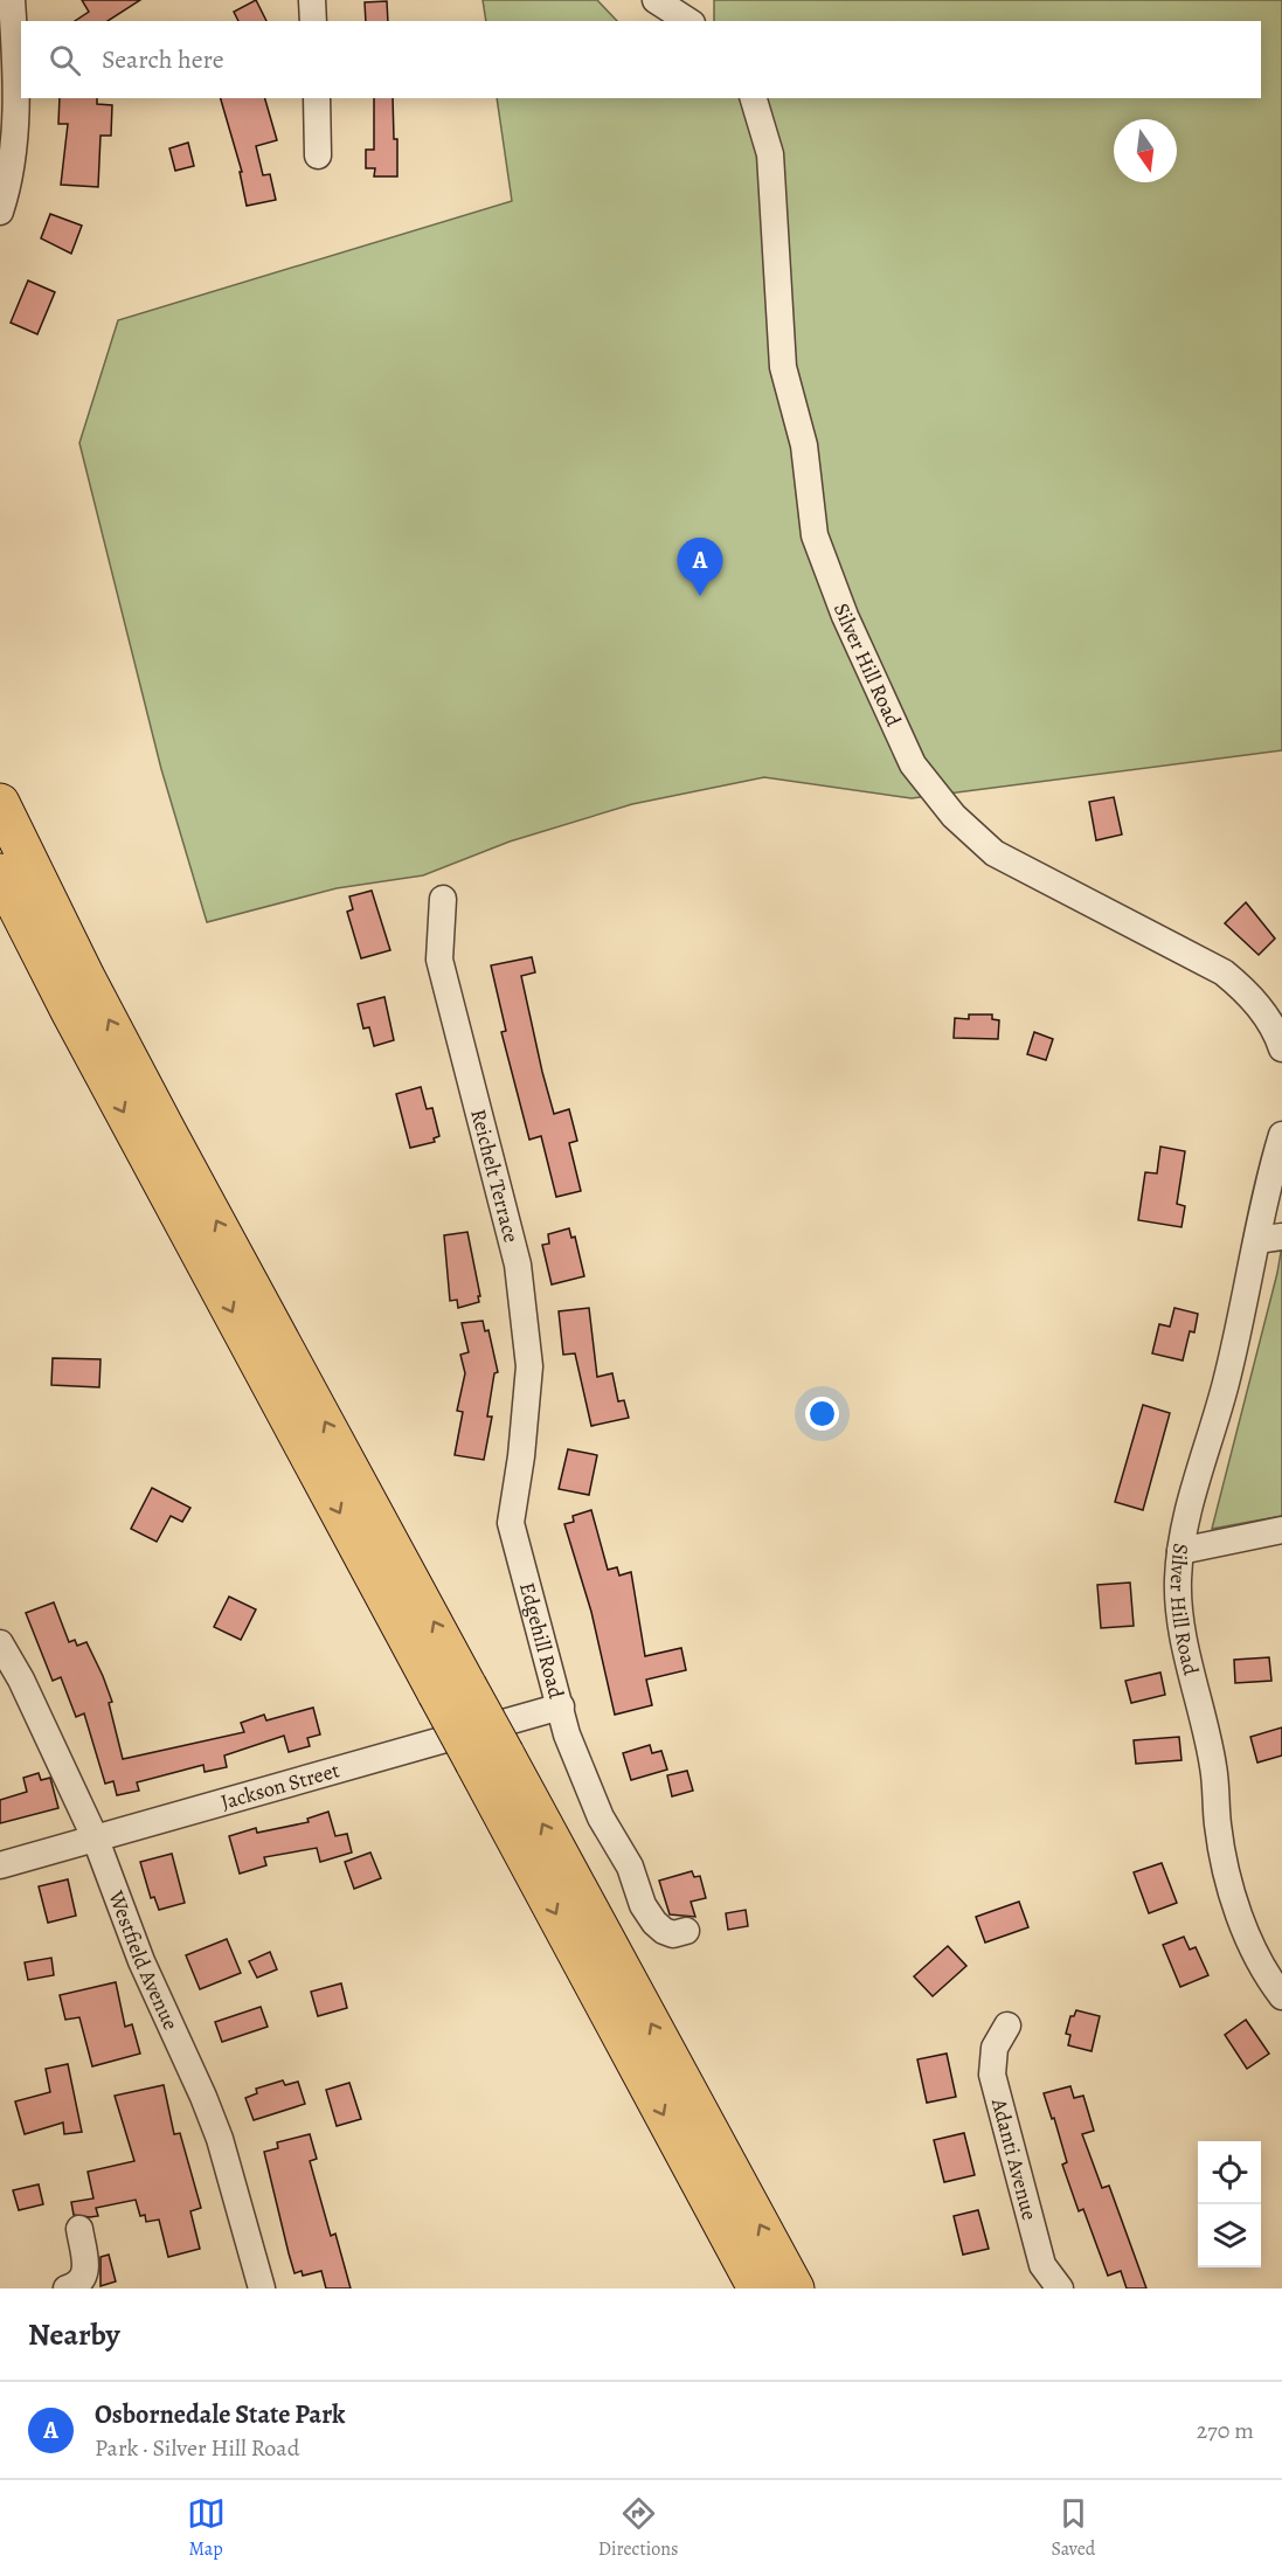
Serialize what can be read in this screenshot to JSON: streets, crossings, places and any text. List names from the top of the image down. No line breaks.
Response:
{"streets":{"street":["Silver Hill Road","Reichelt Terrace","Edgehill Road","Jackson Street","Westfield Avenue","Adanti Avenue"]},"crossings":[["Reichelt Terrace","Edgehill Road"],["Edgehill Road","Jackson Street"],["Jackson Street","Westfield Avenue"]],"north":"bottom","page":{"search":"Search here","pins":"A","heading":"Nearby","list":[{"mark":"A","name":"Osbornedale State Park","note":"Park · Silver Hill Road","value":"270 m"}],"nav":["Map","Directions","Saved"]}}
